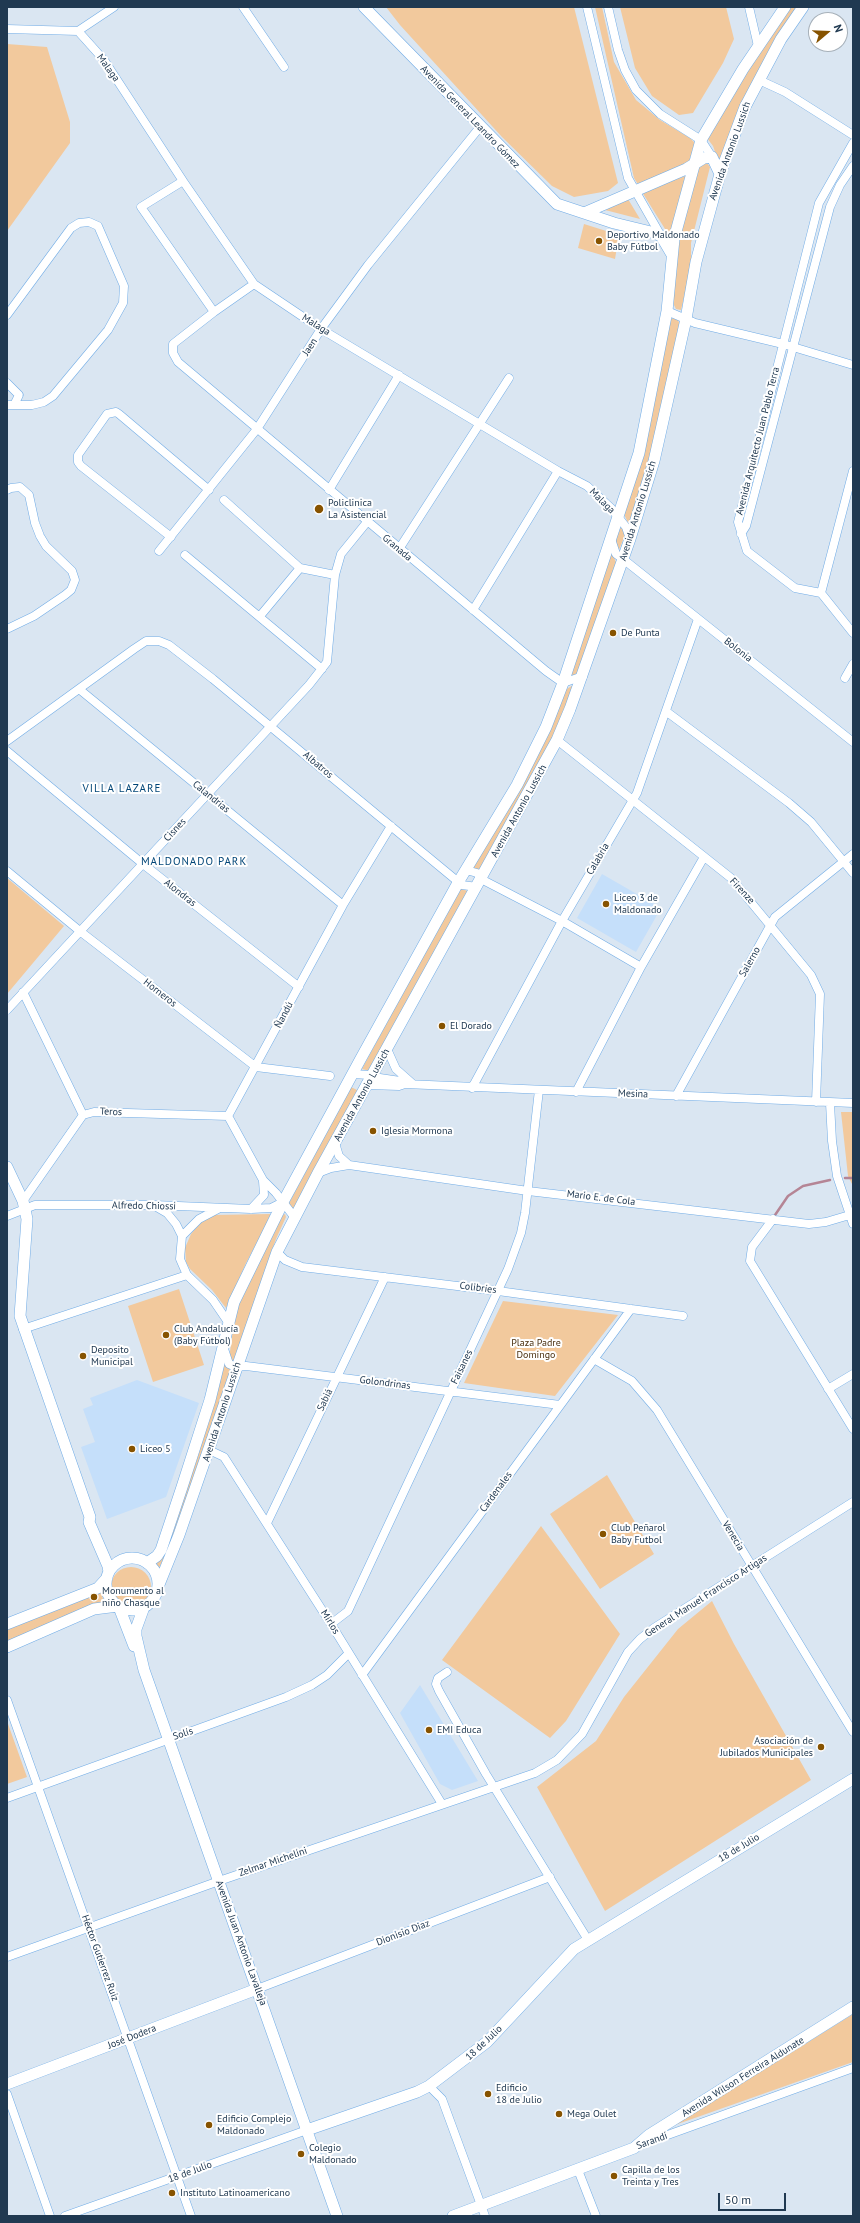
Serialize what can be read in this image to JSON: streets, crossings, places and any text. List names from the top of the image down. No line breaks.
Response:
{"streets":{"main road":["Avenida General Leandro Gómez","Avenida Antonio Lussich","18 de Julio","Avenida Juan Antonio Lavalleja","José Dodera","Avenida Wilson Ferreira Aldunate","Sarandí"],"street":["Malaga","Jaen","Avenida Arquitecto Juan Pablo Terra","Granada","Bolonia","Albatros","Calandrias","Cisnes","Calabria","Firenze","Alondras","Salerno","Horneros","Ñandú","Mesina","Teros","Mario E. de Cola","Alfredo Chiossi","Colibríes","Faisanes","Golondrinas","Sabiá","Cardenales","Venecia","General Manuel Francisco Artigas","Mirlos","Solís","Zelmar Michelini","Dionisio Diaz","Héctor Gutierrez Ruiz"]},"crossings":[["Malaga","Avenida Antonio Lussich"],["Malaga","Jaen"],["Avenida General Leandro Gómez","Jaen"],["Avenida Antonio Lussich","Granada"],["Avenida Antonio Lussich","Bolonia"],["Avenida Antonio Lussich","Albatros"],["Avenida Antonio Lussich","Firenze"],["Avenida Antonio Lussich","Mesina"],["Avenida Antonio Lussich","Mario E. de Cola"],["Avenida Antonio Lussich","Alfredo Chiossi"],["Avenida Antonio Lussich","Colibríes"],["Avenida Antonio Lussich","Golondrinas"],["Avenida Antonio Lussich","Mirlos"],["Avenida Antonio Lussich","Avenida Juan Antonio Lavalleja"],["Jaen","Granada"],["Bolonia","Calabria"],["Albatros","Calandrias"],["Albatros","Cisnes"],["Albatros","Ñandú"],["Calandrias","Cisnes"],["Calandrias","Ñandú"],["Cisnes","Alondras"],["Cisnes","Horneros"],["Calabria","Firenze"],["Calabria","Mesina"],["Firenze","Salerno"],["Firenze","Mesina"],["Alondras","Ñandú"],["Salerno","Mesina"],["Horneros","Ñandú"],["Ñandú","Teros"],["Mesina","Faisanes"],["Mario E. de Cola","Faisanes"],["Colibríes","Faisanes"],["Colibríes","Sabiá"],["Colibríes","Cardenales"],["Faisanes","Golondrinas"],["Faisanes","Mirlos"],["Golondrinas","Sabiá"],["Golondrinas","Cardenales"],["Sabiá","Mirlos"],["Cardenales","Venecia"],["Cardenales","Mirlos"],["Venecia","General Manuel Francisco Artigas"],["General Manuel Francisco Artigas","Zelmar Michelini"],["Mirlos","Solís"],["Mirlos","Zelmar Michelini"],["Solís","Avenida Juan Antonio Lavalleja"],["Solís","Héctor Gutierrez Ruiz"],["18 de Julio","Avenida Juan Antonio Lavalleja"],["18 de Julio","Héctor Gutierrez Ruiz"],["Zelmar Michelini","Avenida Juan Antonio Lavalleja"],["Zelmar Michelini","Héctor Gutierrez Ruiz"],["Dionisio Diaz","Avenida Juan Antonio Lavalleja"],["Dionisio Diaz","José Dodera"],["Avenida Juan Antonio Lavalleja","José Dodera"],["Héctor Gutierrez Ruiz","José Dodera"],["Avenida Wilson Ferreira Aldunate","Sarandí"]],"districts":["VILLA LAZARE","MALDONADO PARK"],"parks":["Plaza Padre Domingo"],"places":["Deportivo Maldonado Baby Fútbol","Policlinica La Asistencial","De Punta","Liceo 3 de Maldonado","El Dorado","Iglesia Mormona","Club Andalucía (Baby Fútbol)","Deposito Municipal","Liceo 5","Club Peñarol Baby Futbol","Monumento al niño Chasque","EMI Educa","Asociación de Jubilados Municipales","Edificio 18 de Julio","Mega Oulet","Edificio Complejo Maldonado","Colegio Maldonado","Capilla de los Treinta y Tres","Instituto Latinoamericano"],"scale_bar":"50 m","north":"right"}
